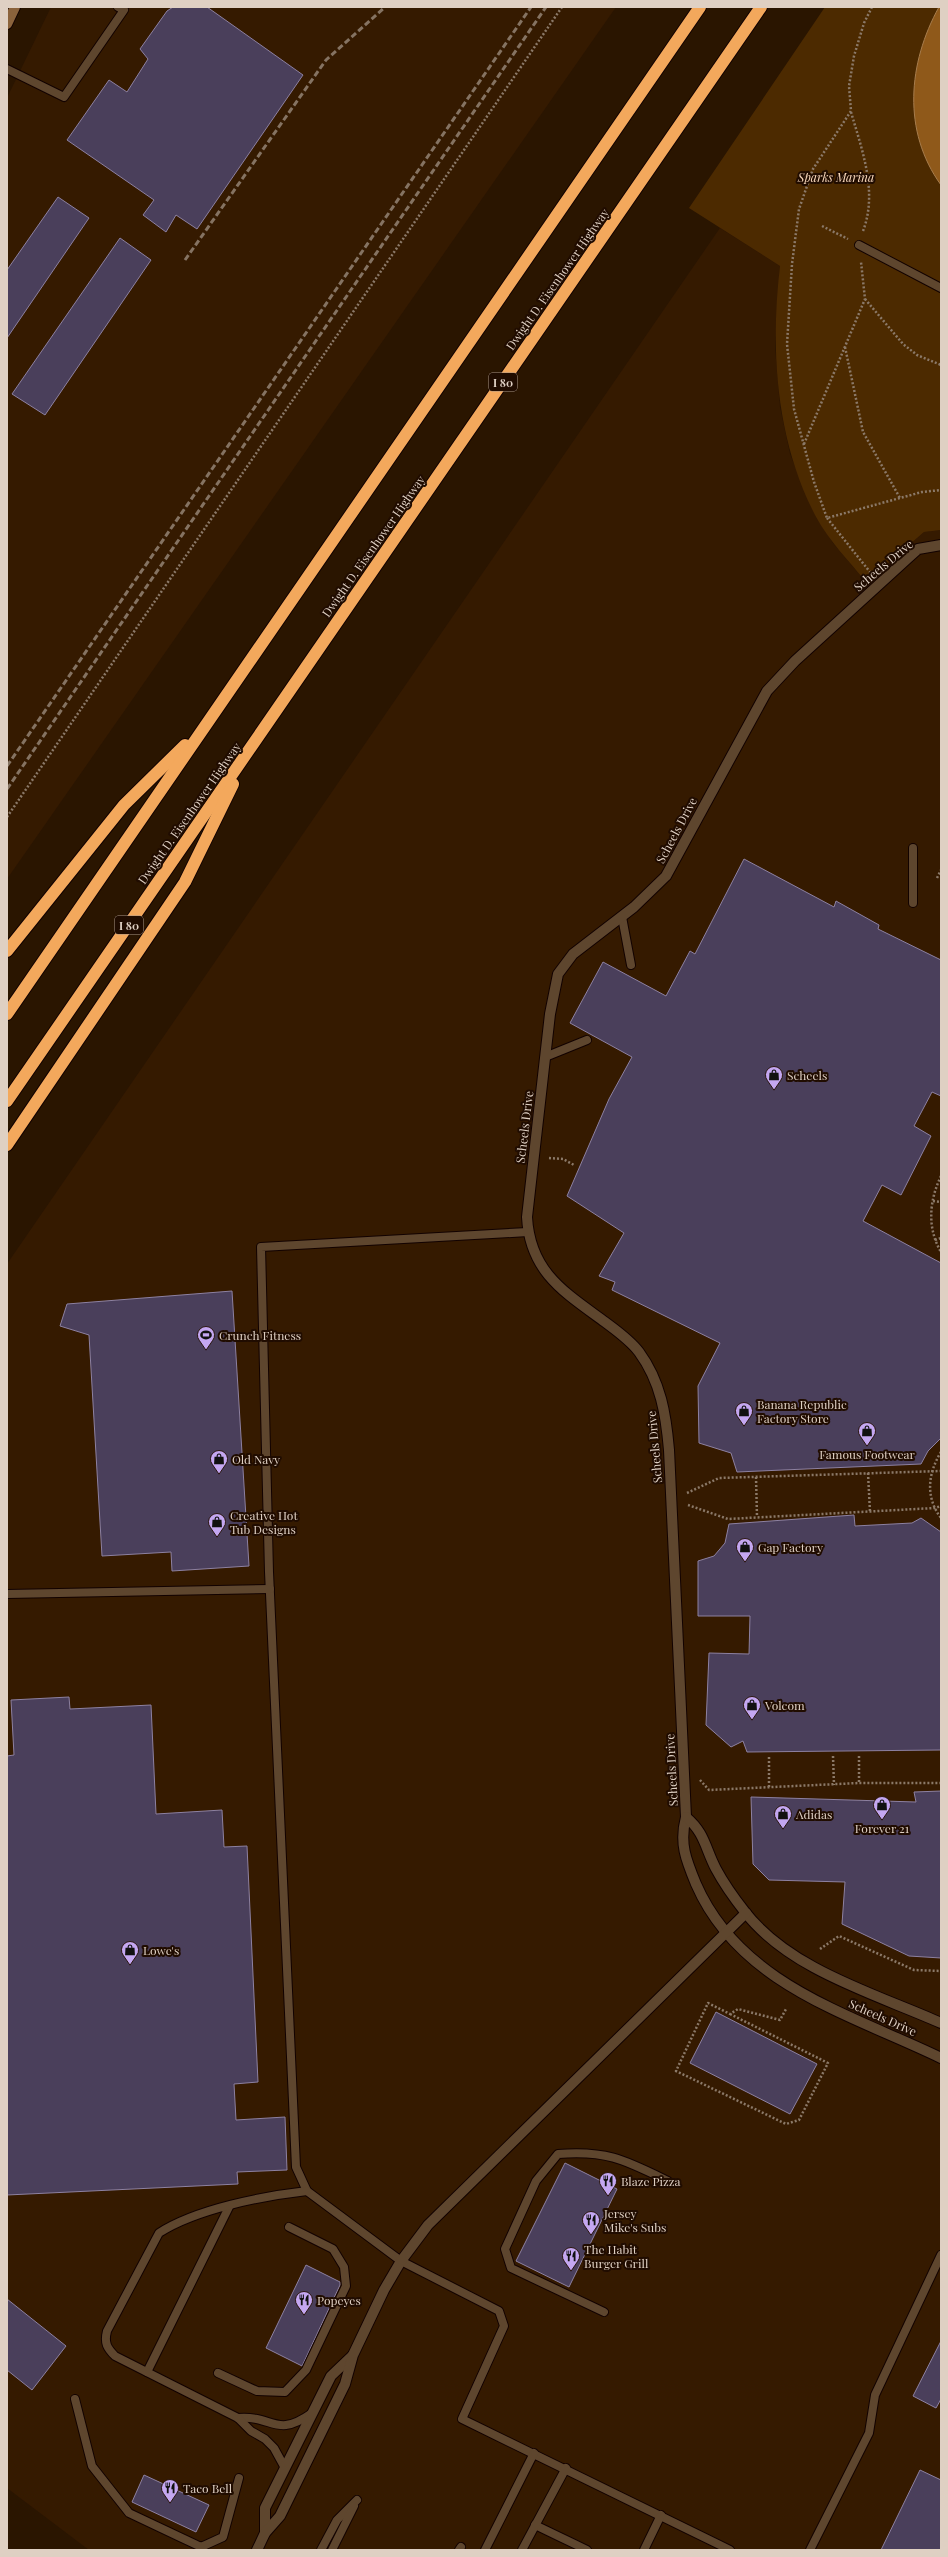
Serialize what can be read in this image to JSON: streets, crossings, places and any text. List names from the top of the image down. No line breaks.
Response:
{"streets":{"highway":["Dwight D. Eisenhower Highway","I 80"],"street":["Scheels Drive"]},"parks":["Sparks Marina"],"places":{"shop":["Scheels","Banana Republic Factory Store","Famous Footwear","Old Navy","Creative Hot Tub Designs","Gap Factory","Volcom","Forever 21","Adidas","Lowe's"],"sports":["Crunch Fitness"],"restaurant":["Blaze Pizza","Jersey Mike's Subs","The Habit Burger Grill","Popeyes","Taco Bell"]}}
